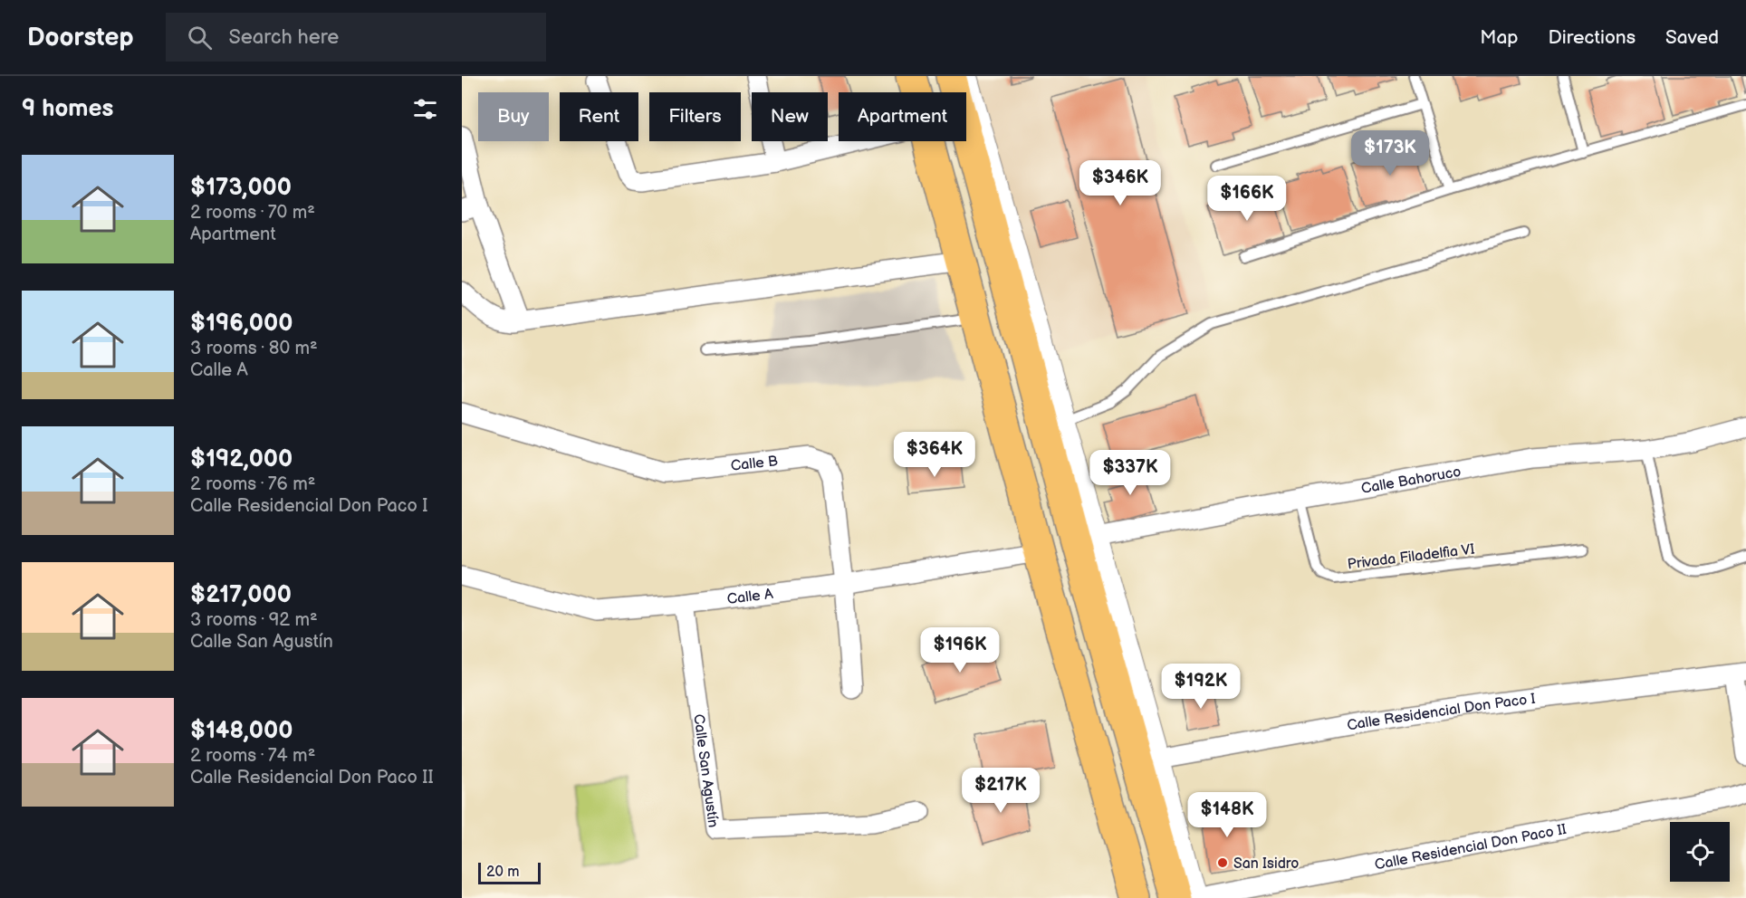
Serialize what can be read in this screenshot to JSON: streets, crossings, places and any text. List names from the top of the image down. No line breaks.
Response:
{"streets":{"street":["Calle B","Calle Bahoruco","Calle A","Calle Residencial Don Paco I","Calle San Agustín","Calle Residencial Don Paco II"],"lane":["Privada Filadelfia VI"]},"crossings":[["Calle B","Calle A"],["Calle Bahoruco","Privada Filadelfia VI"],["Calle A","Calle San Agustín"]],"places":["San Isidro"],"scale_bar":"20 m","page":{"header":"Doorstep","search":"Search here","nav":["Map","Directions","Saved"],"heading":"9 homes","chip":["Buy","Rent","Filters","New","Apartment"],"price":["$173K","$346K","$166K","$364K","$337K","$196K","$192K","$217K","$148K"],"list":[{"name":"$173,000","note":"2 rooms · 70 m² · Apartment"},{"name":"$196,000","note":"3 rooms · 80 m² · Calle A"},{"name":"$192,000","note":"2 rooms · 76 m² · Calle Residencial Don Paco I"},{"name":"$217,000","note":"3 rooms · 92 m² · Calle San Agustín"},{"name":"$148,000","note":"2 rooms · 74 m² · Calle Residencial Don Paco II"}],"scale":"20 m"}}
